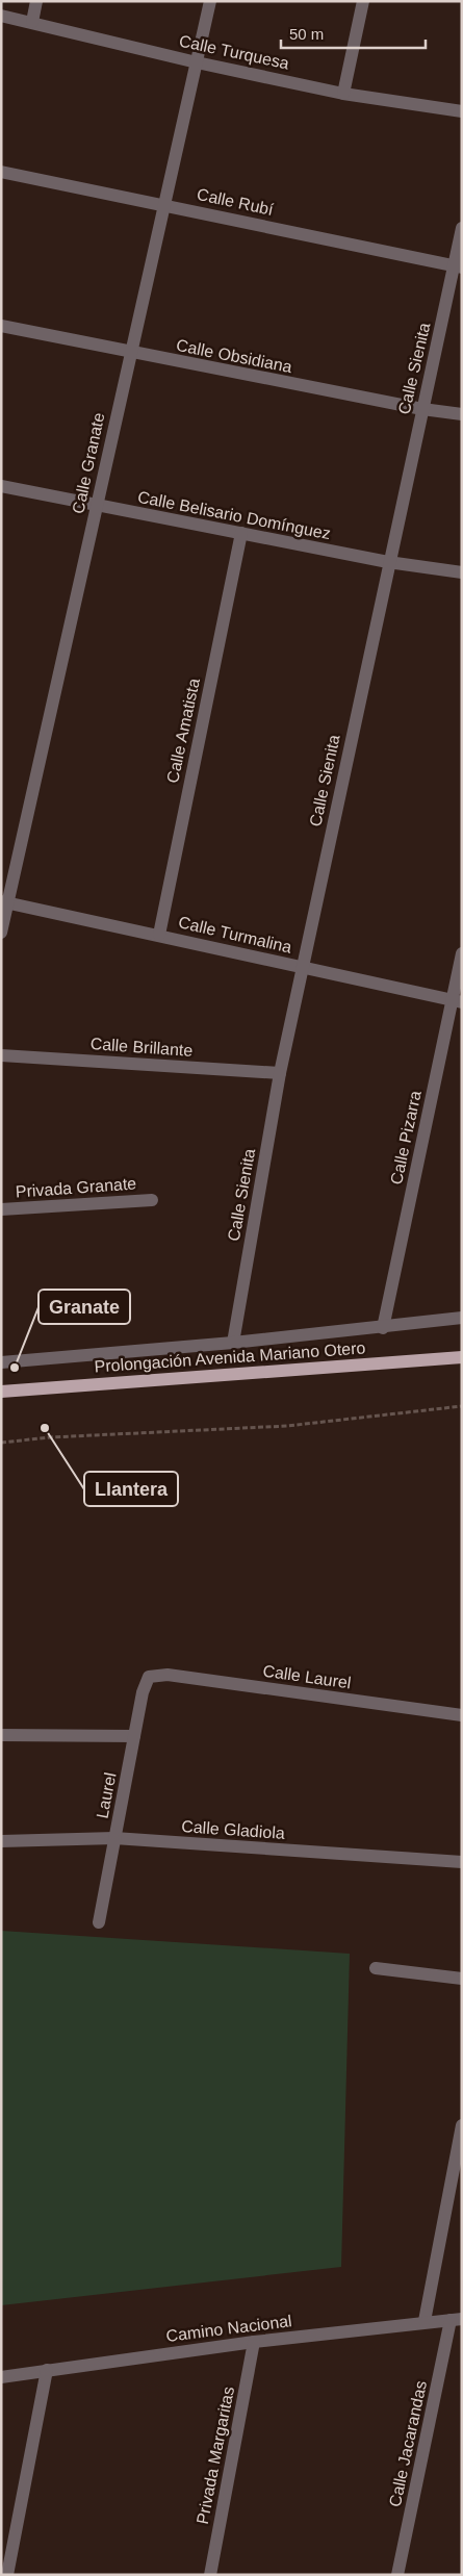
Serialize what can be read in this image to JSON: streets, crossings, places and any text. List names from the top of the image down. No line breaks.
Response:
{"streets":{"main road":["Prolongación Avenida Mariano Otero"],"street":["Calle Turquesa","Calle Rubí","Calle Obsidiana","Calle Sienita","Calle Granate","Calle Belisario Domínguez","Calle Amatista","Calle Turmalina","Calle Brillante","Calle Pizarra","Privada Granate","Calle Laurel","Laurel","Calle Gladiola","Camino Nacional","Calle Jacarandas","Privada Margaritas"]},"crossings":[["Calle Turquesa","Calle Granate"],["Calle Rubí","Calle Sienita"],["Calle Rubí","Calle Granate"],["Calle Obsidiana","Calle Sienita"],["Calle Obsidiana","Calle Granate"],["Calle Sienita","Calle Belisario Domínguez"],["Calle Sienita","Calle Turmalina"],["Calle Sienita","Calle Brillante"],["Calle Granate","Calle Belisario Domínguez"],["Calle Granate","Calle Turmalina"],["Calle Belisario Domínguez","Calle Amatista"],["Calle Amatista","Calle Turmalina"],["Calle Turmalina","Calle Pizarra"],["Calle Laurel","Laurel"],["Laurel","Calle Gladiola"],["Camino Nacional","Calle Jacarandas"],["Camino Nacional","Privada Margaritas"]],"places":["Granate","Llantera"],"scale_bar":"50 m"}
